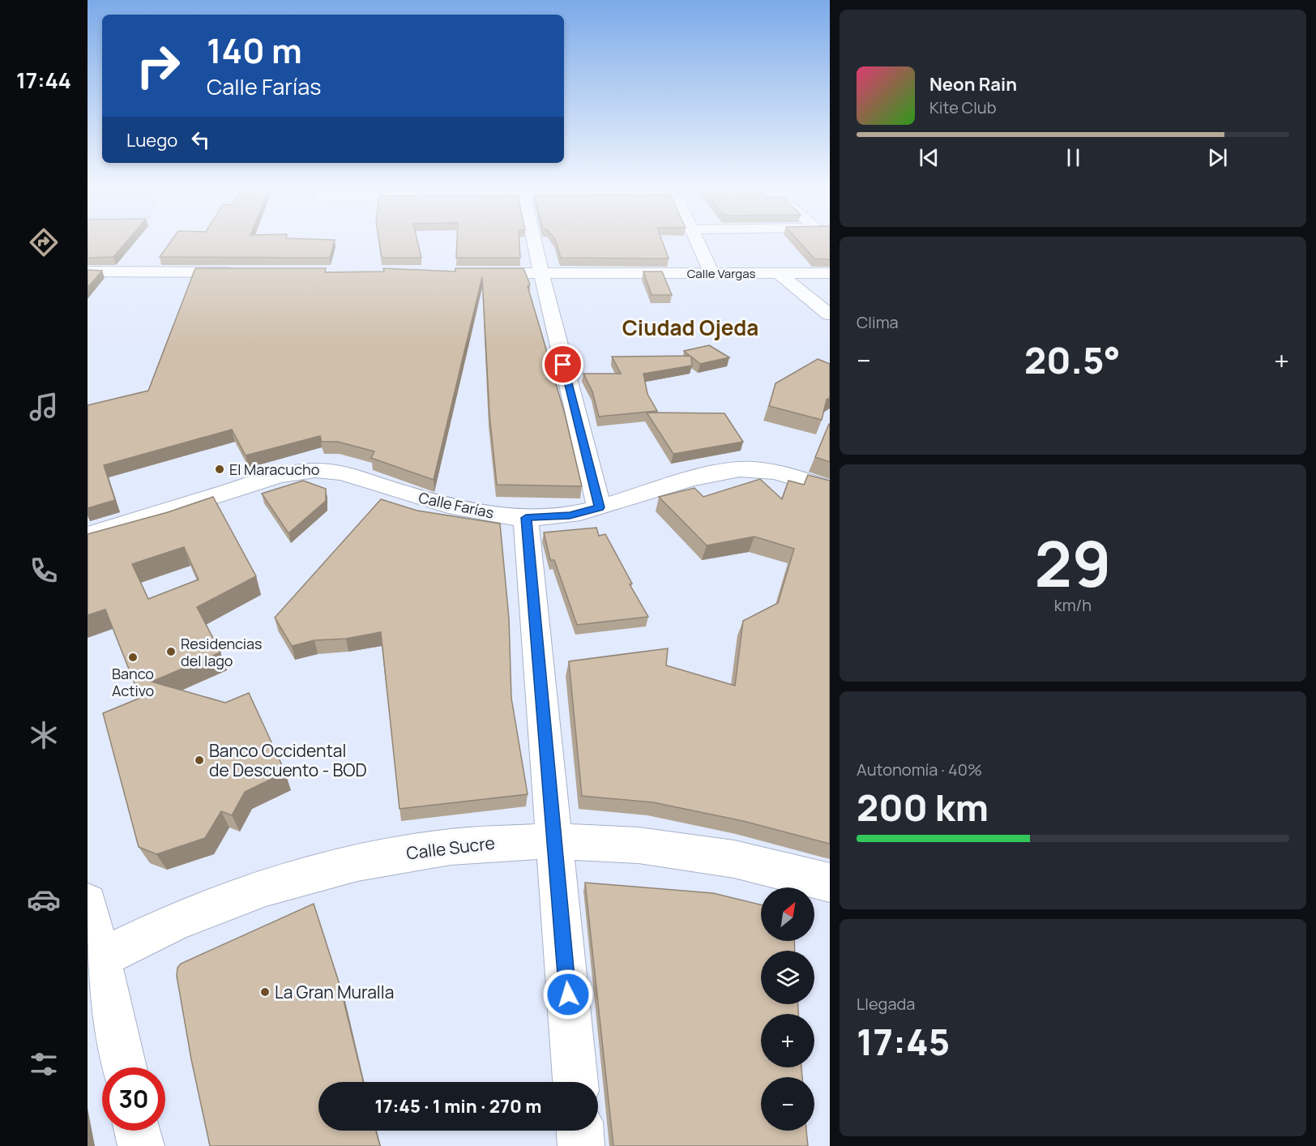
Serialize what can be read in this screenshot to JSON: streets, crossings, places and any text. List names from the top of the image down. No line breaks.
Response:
{"streets":{"street":["Calle Vargas","Calle Farías","Calle Sucre"]},"districts":["Ciudad Ojeda"],"places":["El Maracucho","Residencias del lago","Banco Activo","Banco Occidental de Descuento - BOD","La Gran Muralla"],"north":"top right","page":{"tabs":"17:44","turn":["140 m","Calle Farías"],"song":["Neon Rain","Kite Club"],"then":"Luego","tile":["Clima",["29","km/h"],["Autonomía · 40%","200 km"],["Llegada","17:45"]],"heat":["−","20.5°","+"],"map_buttons":["+","−"],"limit":"30","trip":"17:45 · 1 min · 270 m"}}
